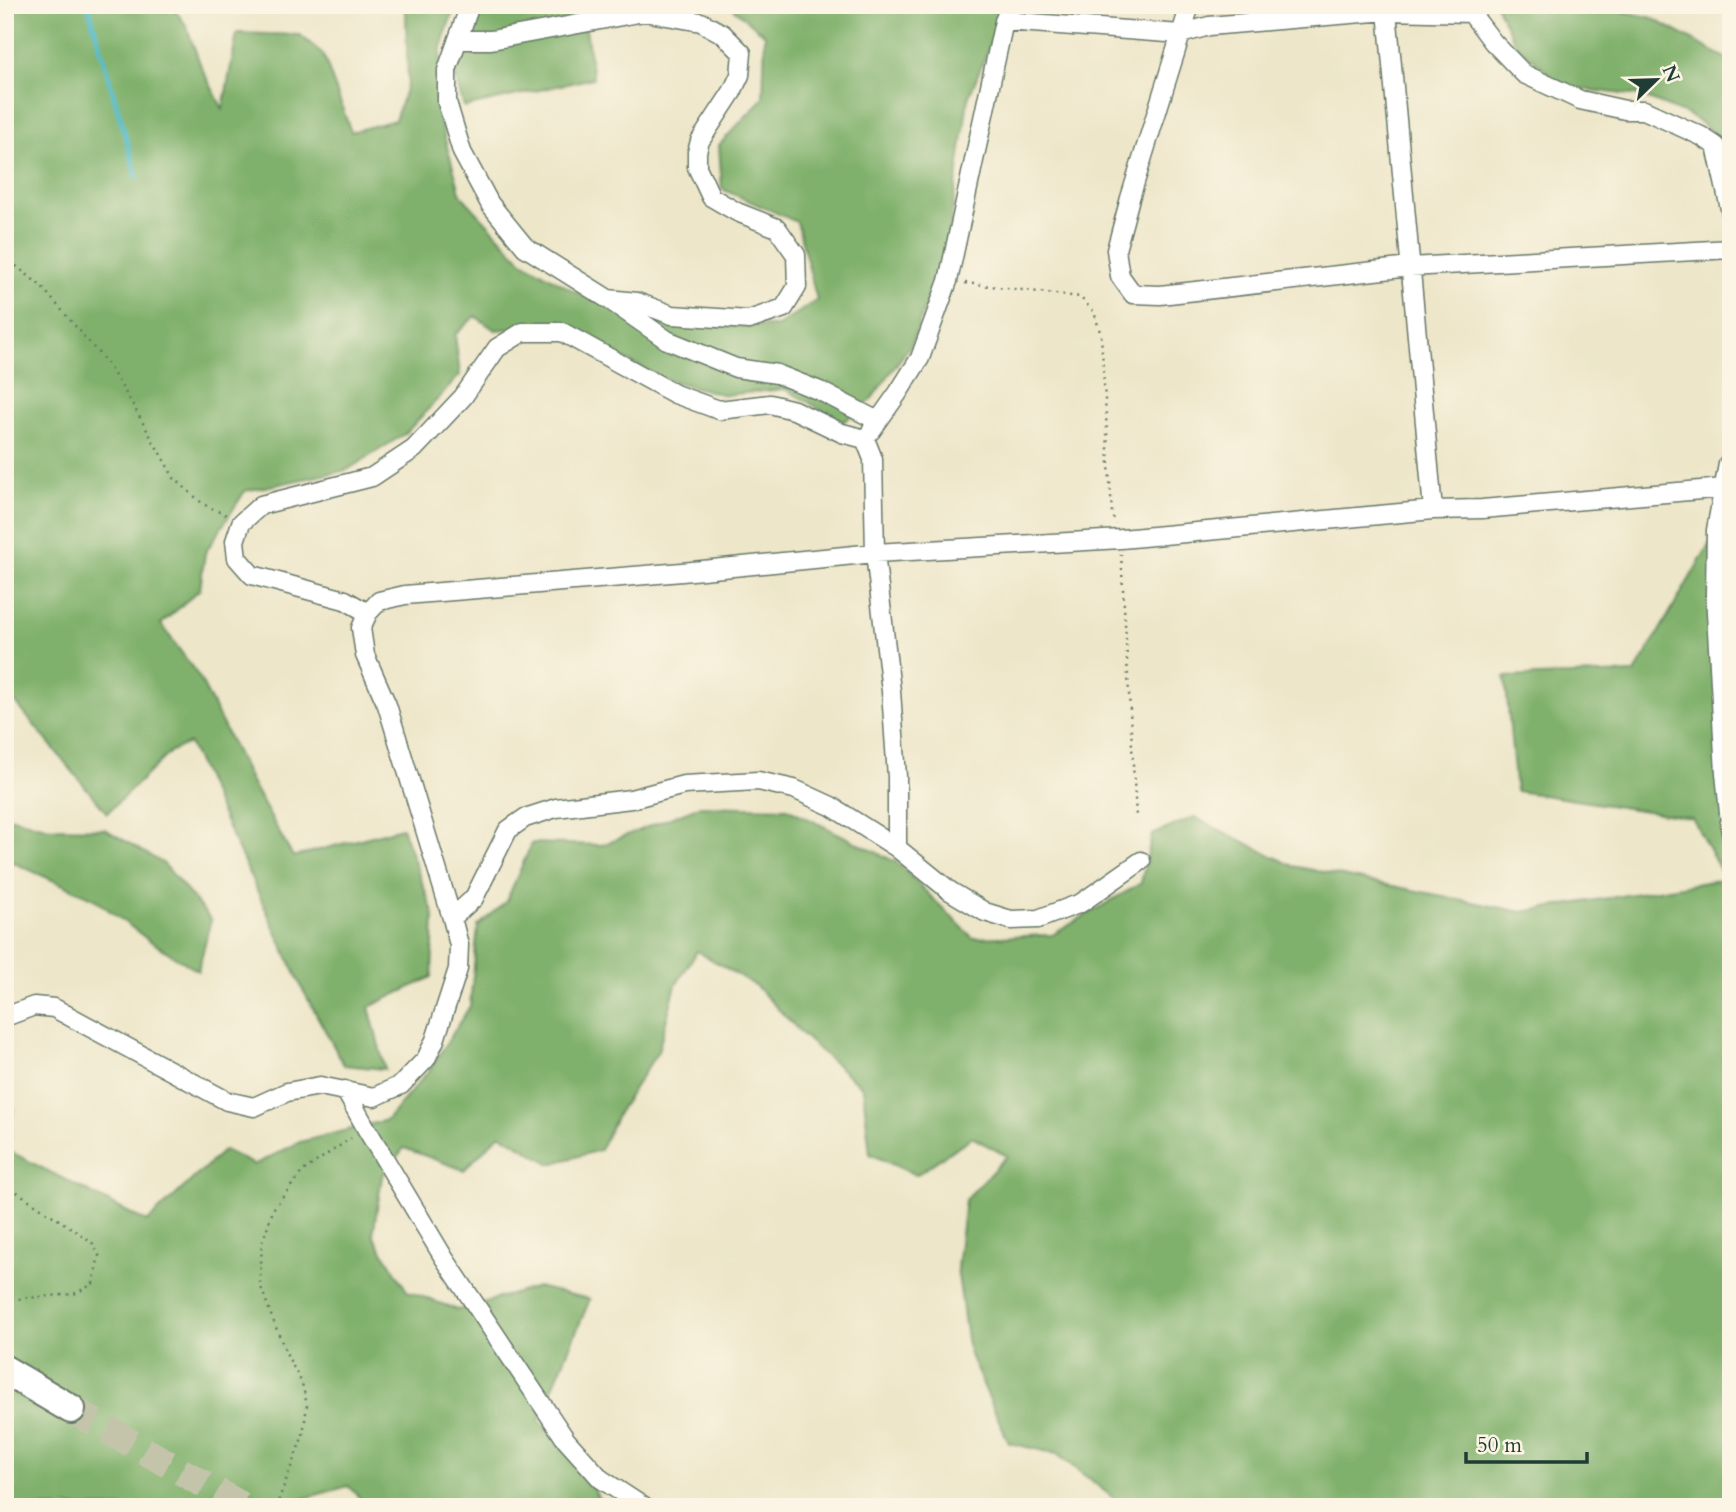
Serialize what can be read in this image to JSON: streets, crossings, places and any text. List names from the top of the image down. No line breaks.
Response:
{"scale_bar":"50 m","north":"top right"}
